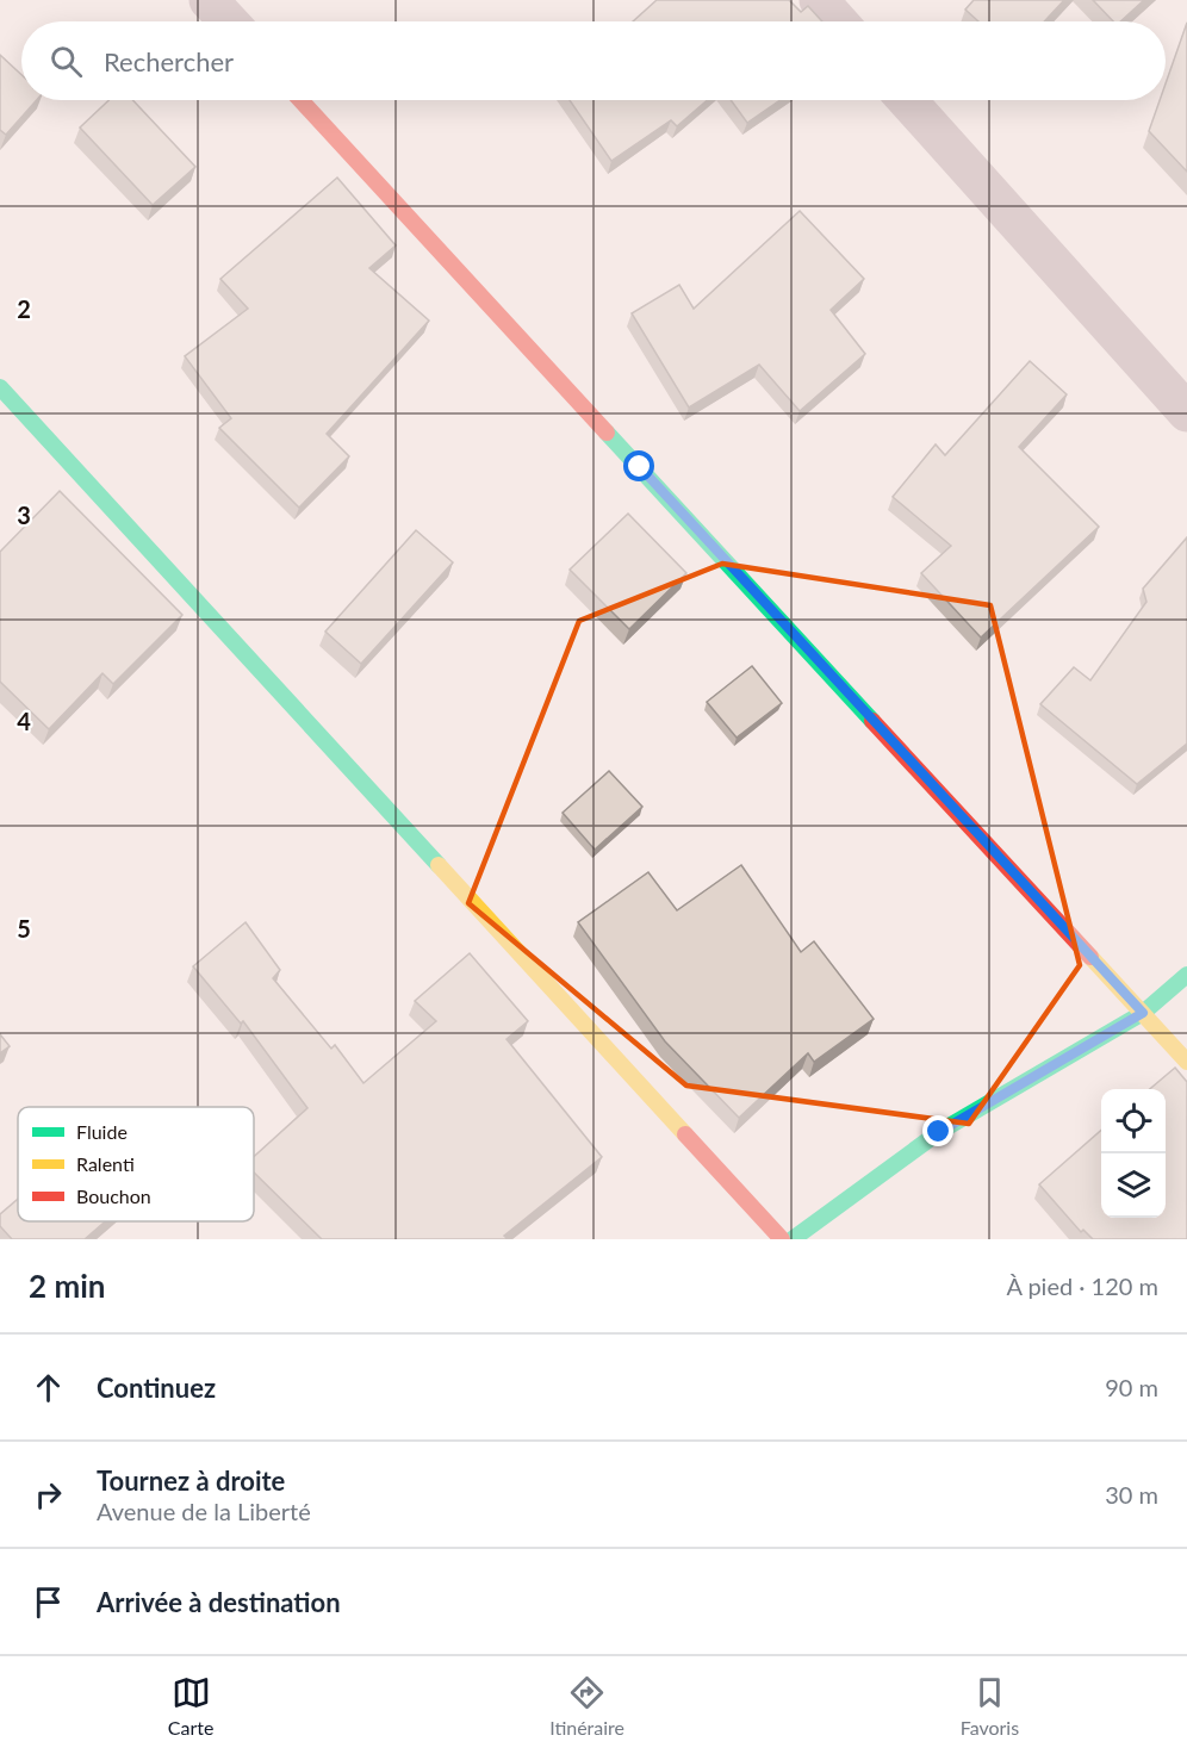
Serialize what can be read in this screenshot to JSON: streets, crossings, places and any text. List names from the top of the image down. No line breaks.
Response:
{"legend":["Fluide","Ralenti","Bouchon"],"page":{"search":"Rechercher","heading":["2 min","À pied · 120 m"],"list":[["Continuez","90 m"],["Tournez à droite","Avenue de la Liberté","30 m"],"Arrivée à destination"],"nav":["Carte","Itinéraire","Favoris"]},"grid":{"rows":["2","3","4","5"]}}
